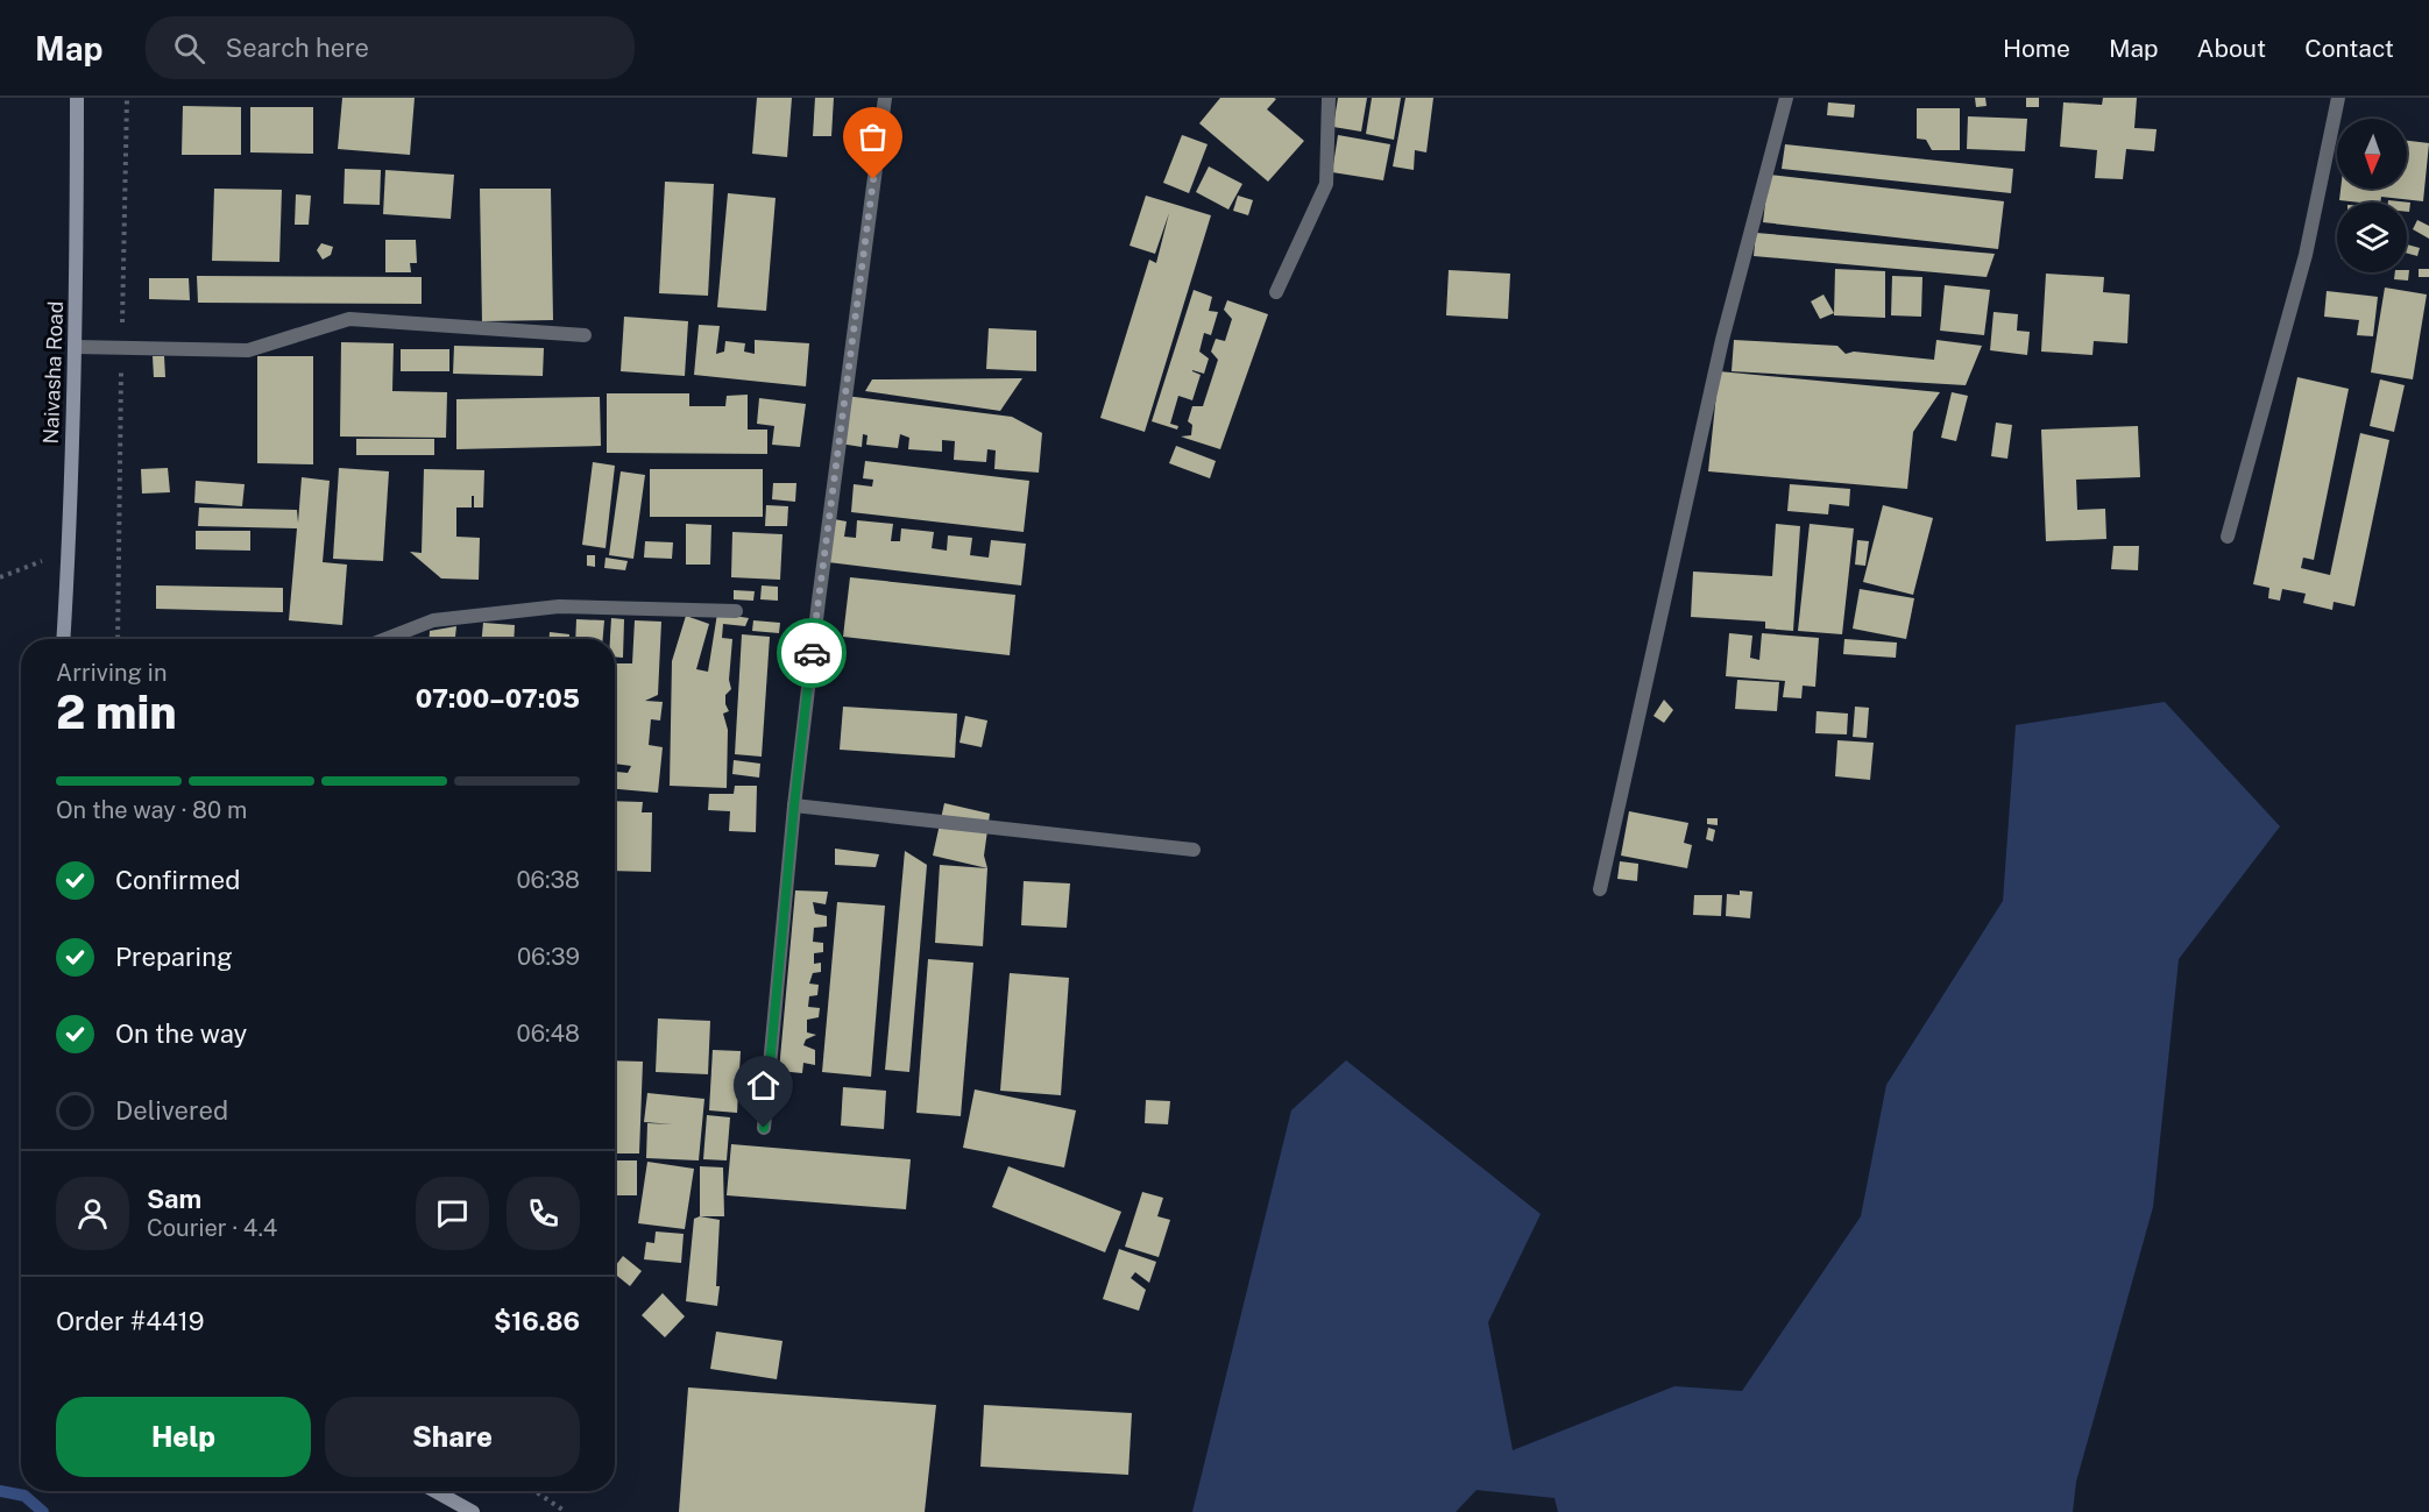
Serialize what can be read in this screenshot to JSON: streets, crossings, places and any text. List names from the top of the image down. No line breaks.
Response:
{"streets":{"main road":["Naivasha Road"]},"north":"bottom","page":{"header":"Map","search":"Search here","nav":["Home","Map","About","Contact"],"heading":["2 min","Arriving in","07:00–07:05"],"panel":["Sam","Courier · 4.4","Order #4419","$16.86"],"bar":"On the way · 80 m","list":[["Confirmed","06:38"],["Preparing","06:39"],["On the way","06:48"],"Delivered"],"buttons":["Help","Share"]}}
